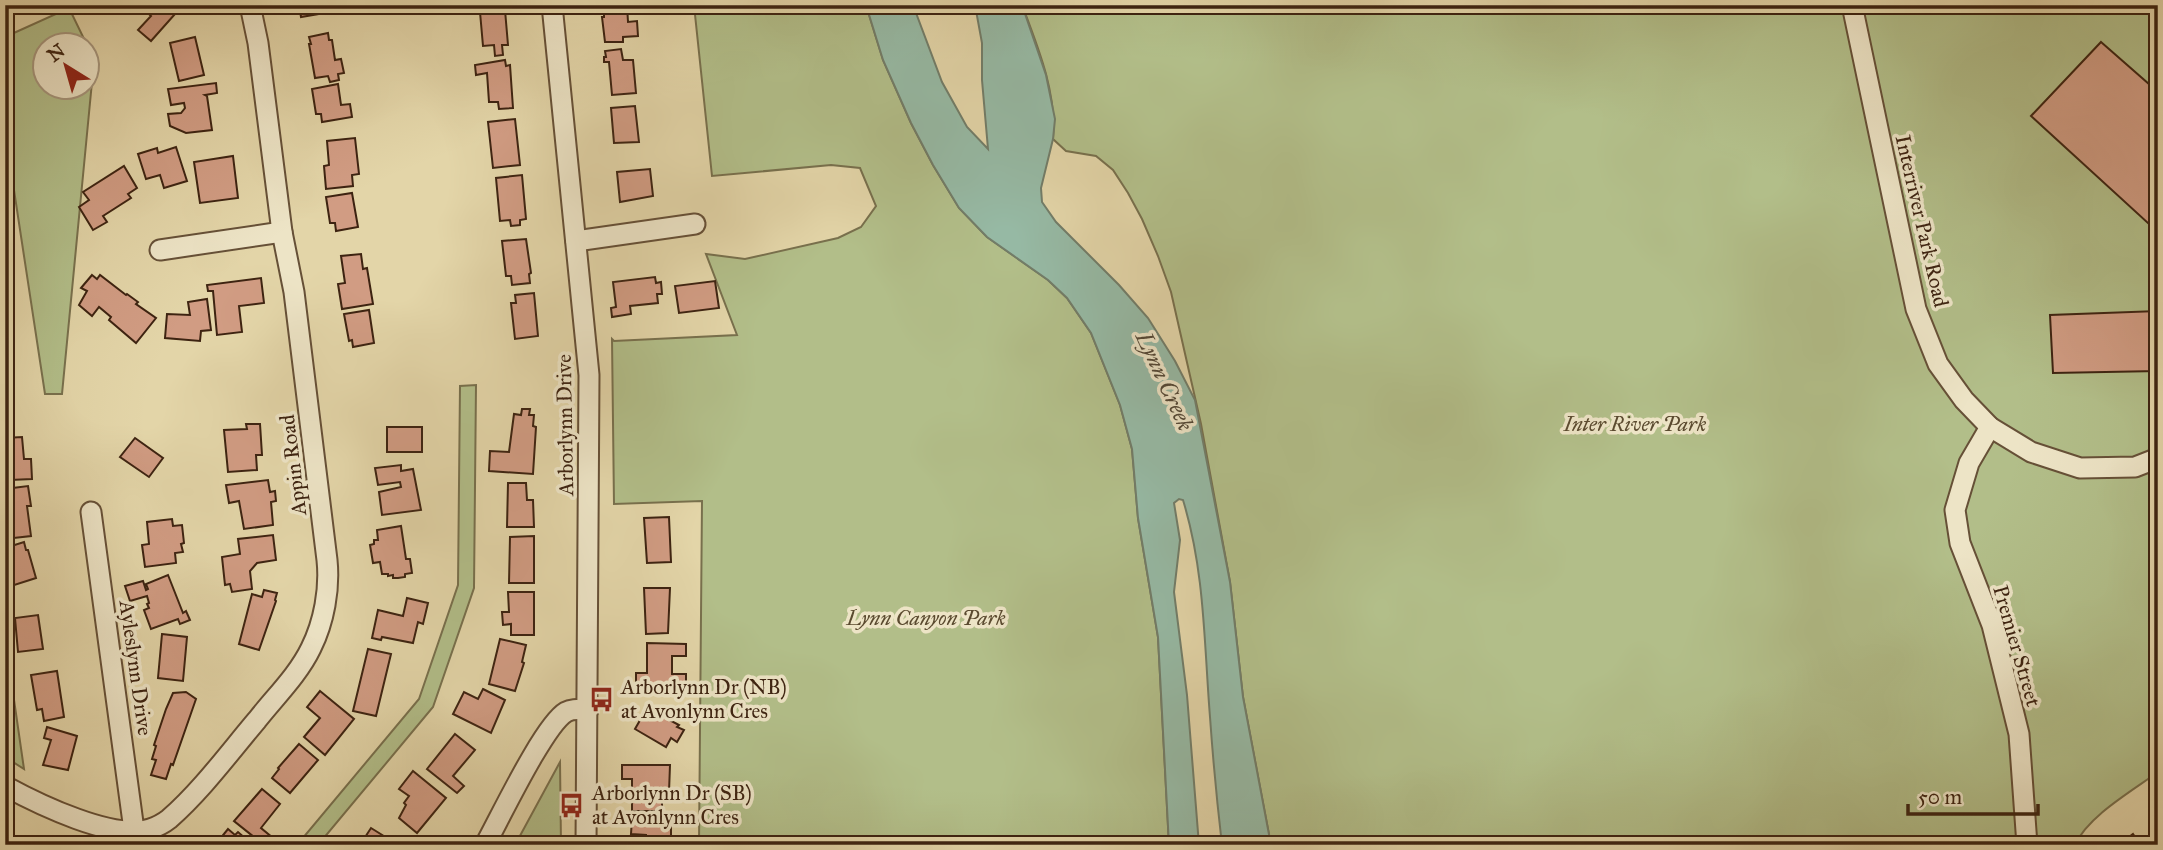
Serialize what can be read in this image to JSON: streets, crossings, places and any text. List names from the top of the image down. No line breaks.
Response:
{"streets":{"street":["Interriver Park Road","Arborlynn Drive","Appin Road","Premier Street","Ayleslynn Drive"]},"crossings":[["Interriver Park Road","Premier Street"],["Appin Road","Ayleslynn Drive"]],"water":["Lynn Creek"],"parks":["Inter River Park","Lynn Canyon Park"],"places":{"bus stop":["Arborlynn Dr (NB) at Avonlynn Cres","Arborlynn Dr (SB) at Avonlynn Cres"]},"scale_bar":"50 m","north":"top left"}
